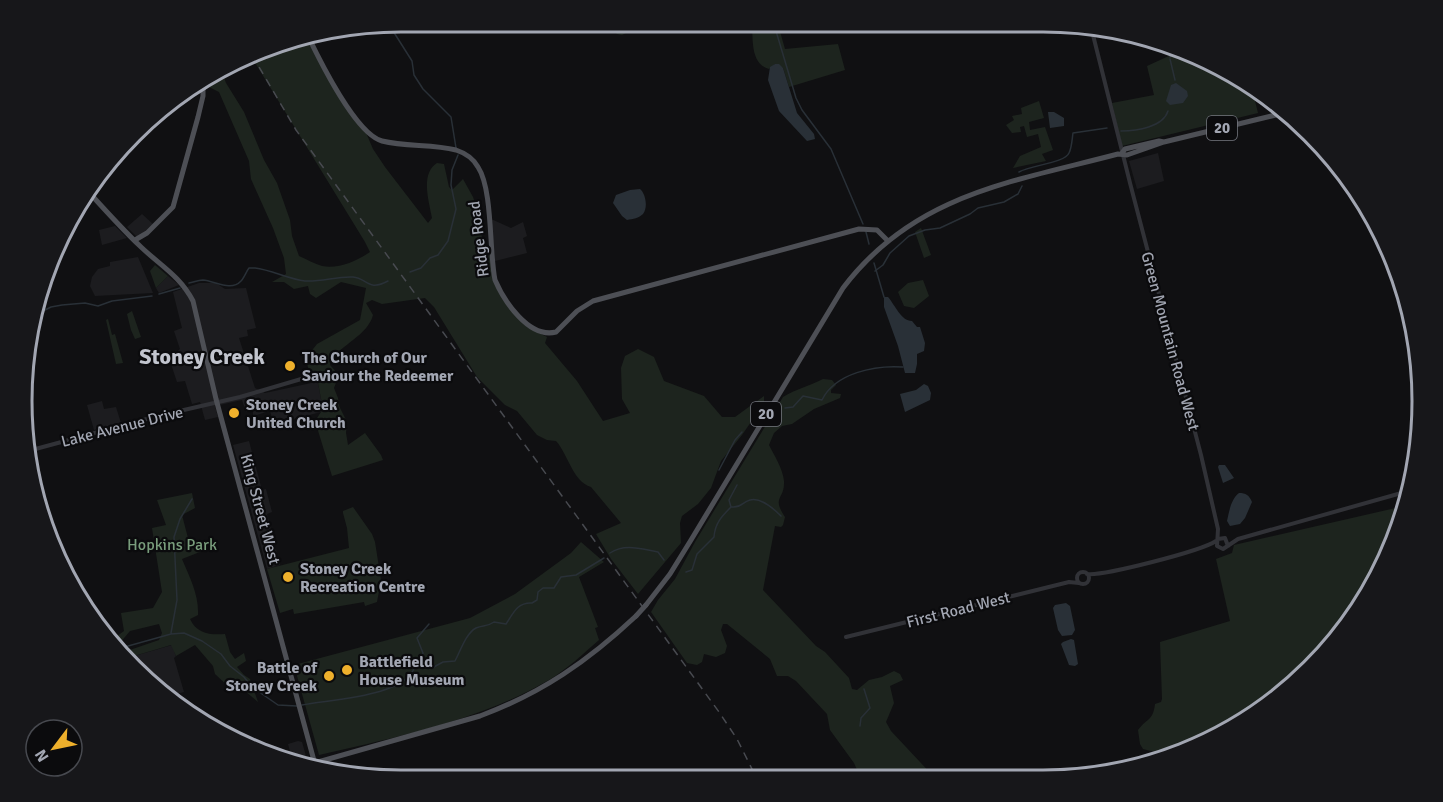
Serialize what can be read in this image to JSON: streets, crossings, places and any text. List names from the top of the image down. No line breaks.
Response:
{"streets":{"main road":["20","Ridge Road","King Street West"],"street":["Green Mountain Road West","Lake Avenue Drive","First Road West"]},"crossings":[["20","Ridge Road"],["20","Green Mountain Road West"],["Green Mountain Road West","First Road West"],["Lake Avenue Drive","King Street West"]],"districts":["Stoney Creek"],"parks":["Hopkins Park"],"places":["The Church of Our Saviour the Redeemer","Stoney Creek United Church","Stoney Creek Recreation Centre","Battlefield House Museum","Battle of Stoney Creek"],"north":"bottom left"}
